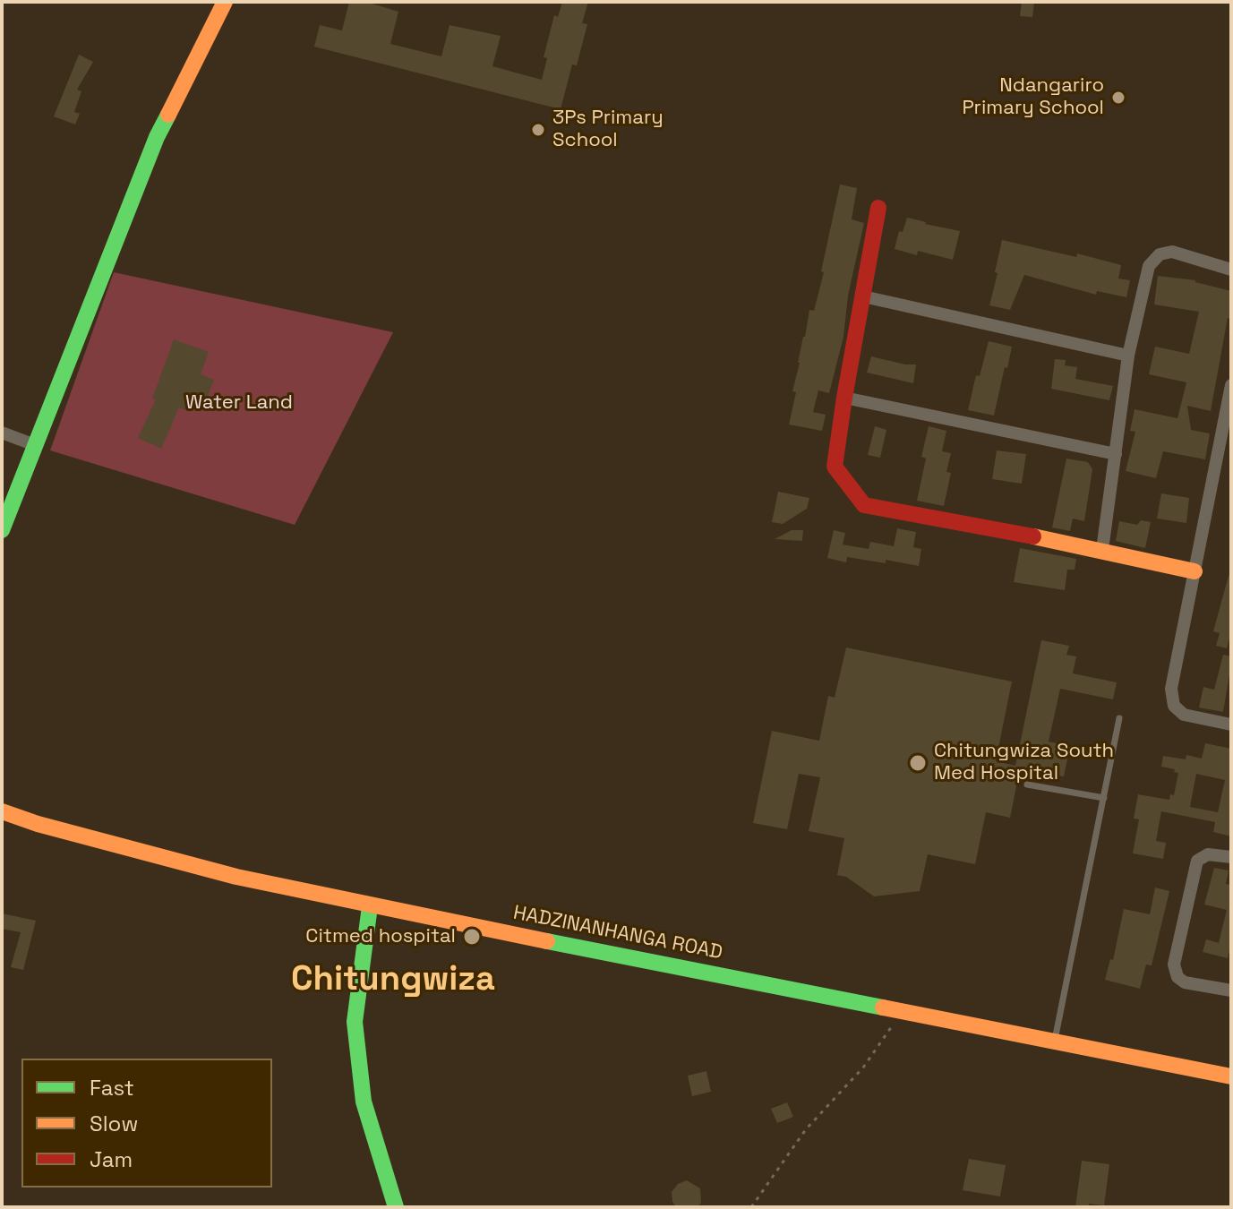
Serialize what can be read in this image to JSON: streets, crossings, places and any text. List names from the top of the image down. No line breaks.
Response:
{"streets":{"street":["HADZINANHANGA ROAD"]},"districts":["Chitungwiza"],"parks":["Water Land"],"places":["Ndangariro Primary School","3Ps Primary School","Chitungwiza South Med Hospital","Citmed hospital"],"legend":["Fast","Slow","Jam"]}
